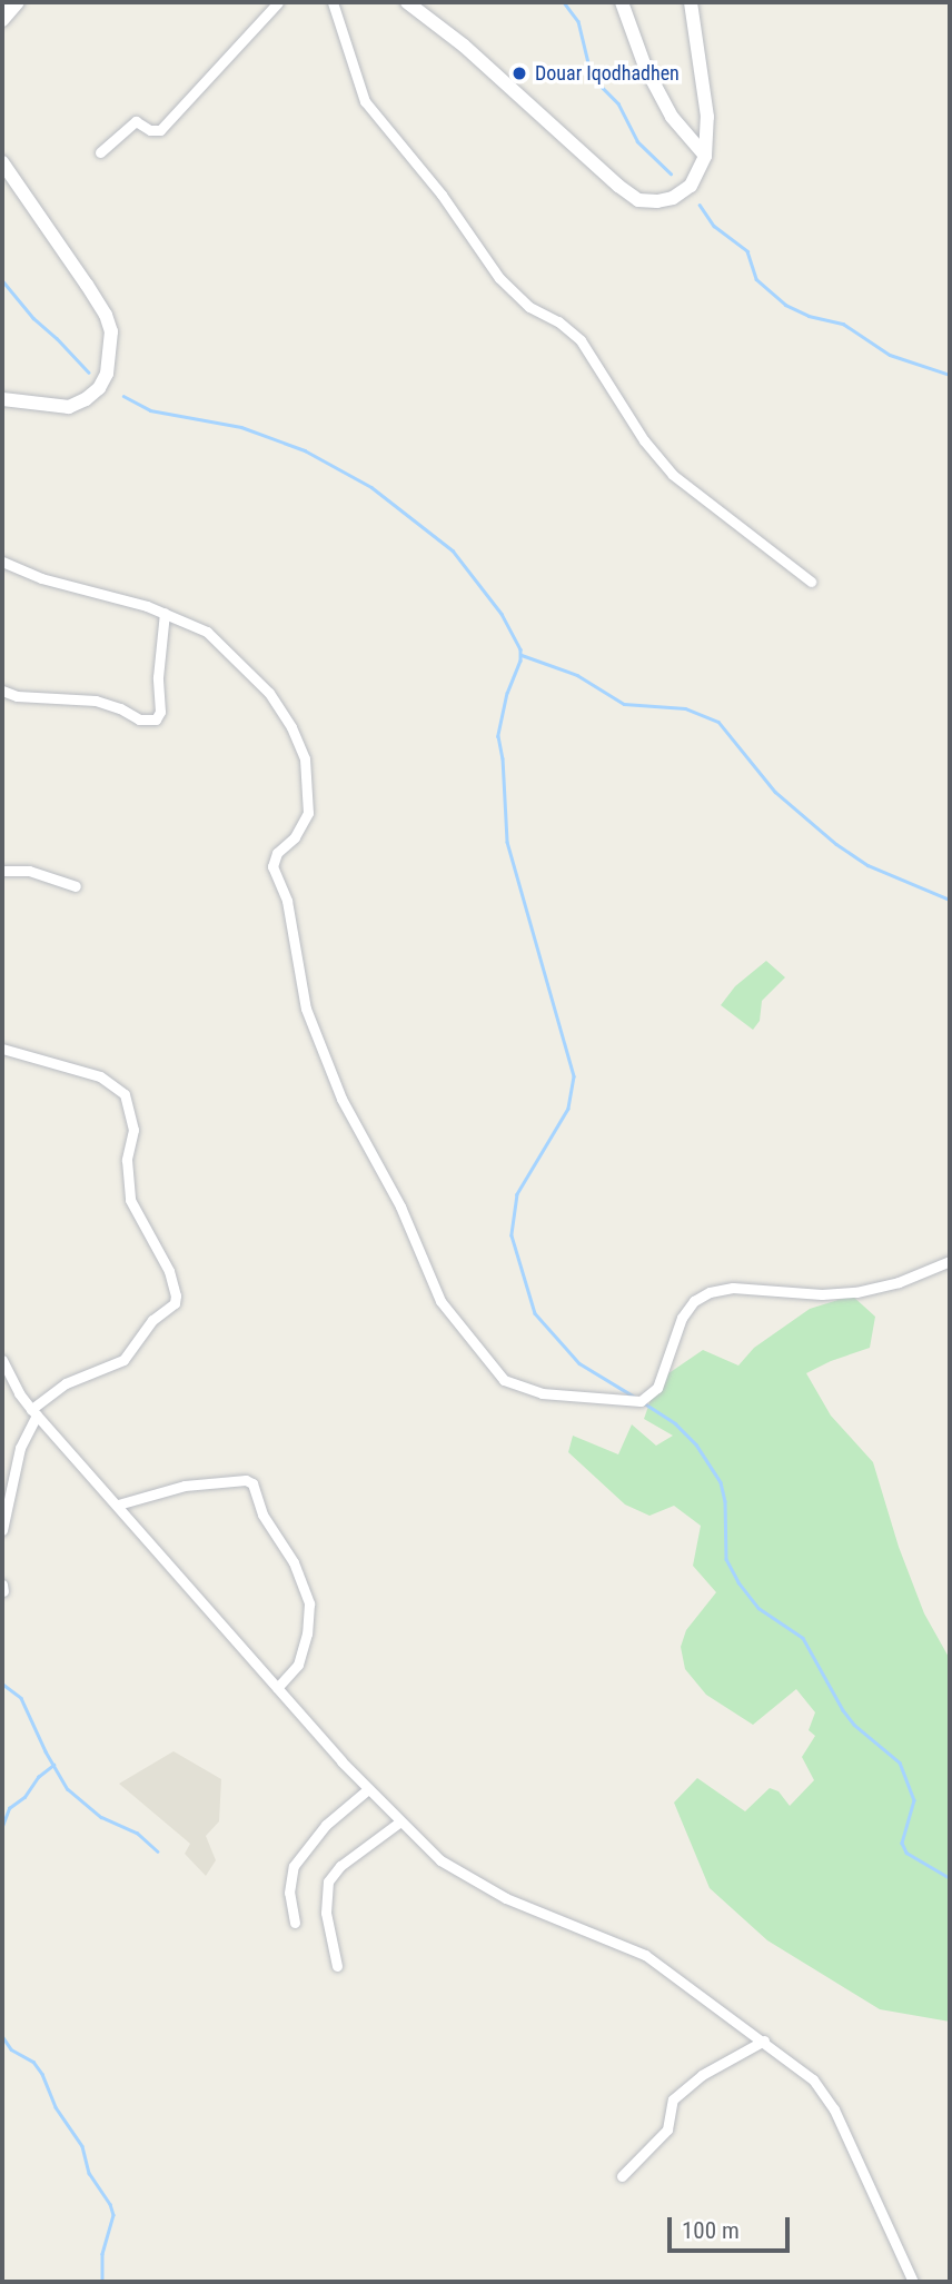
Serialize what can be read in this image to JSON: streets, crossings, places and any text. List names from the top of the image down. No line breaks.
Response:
{"places":["Douar Iqodhadhen"],"scale_bar":"100 m"}
